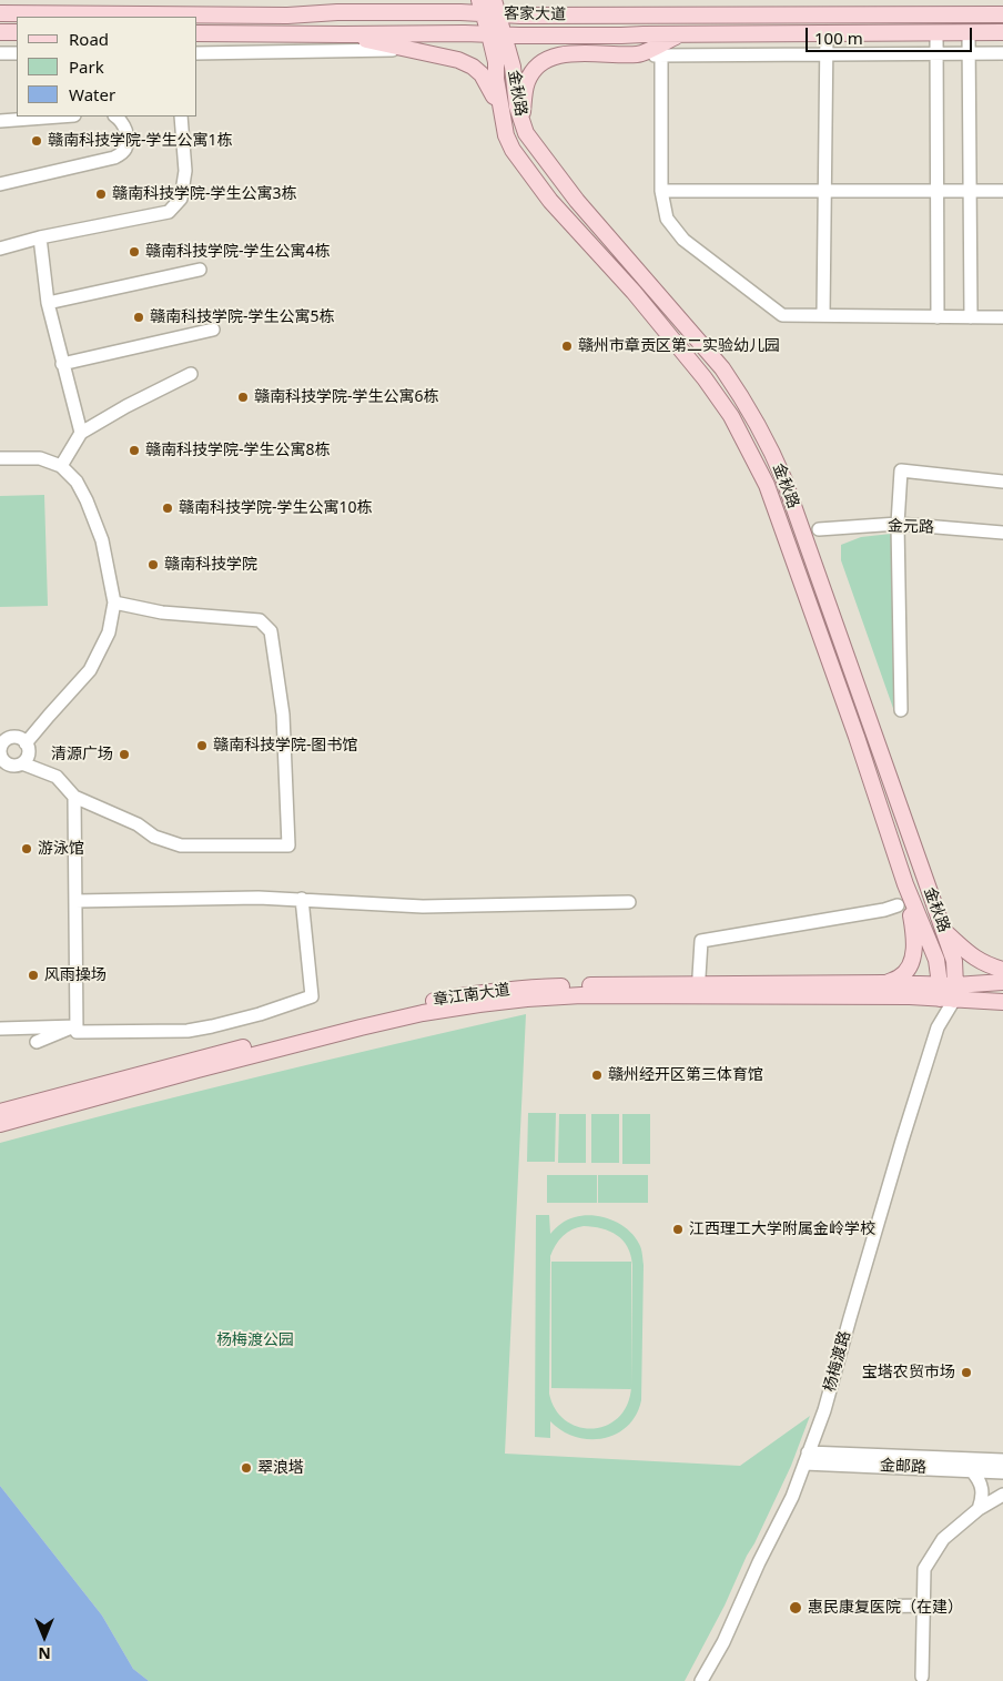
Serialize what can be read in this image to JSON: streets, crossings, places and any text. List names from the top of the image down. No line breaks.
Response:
{"streets":{"main road":["客家大道","金秋路","章江南大道"],"street":["金元路","杨梅渡路","金邮路"]},"crossings":[["客家大道","金秋路"],["金秋路","章江南大道"],["金秋路","杨梅渡路"],["章江南大道","杨梅渡路"],["杨梅渡路","金邮路"]],"parks":["杨梅渡公园"],"places":["赣南科技学院-学生公寓1栋","赣南科技学院-学生公寓3栋","赣南科技学院-学生公寓4栋","赣南科技学院-学生公寓5栋","赣州市章贡区第二实验幼儿园","赣南科技学院-学生公寓6栋","赣南科技学院-学生公寓8栋","赣南科技学院-学生公寓10栋","赣南科技学院","赣南科技学院-图书馆","清源广场","游泳馆","风雨操场","赣州经开区第三体育馆","江西理工大学附属金岭学校","宝塔农贸市场","翠浪塔","惠民康复医院（在建）"],"legend":["Road","Park","Water"],"scale_bar":"100 m","north":"bottom"}
